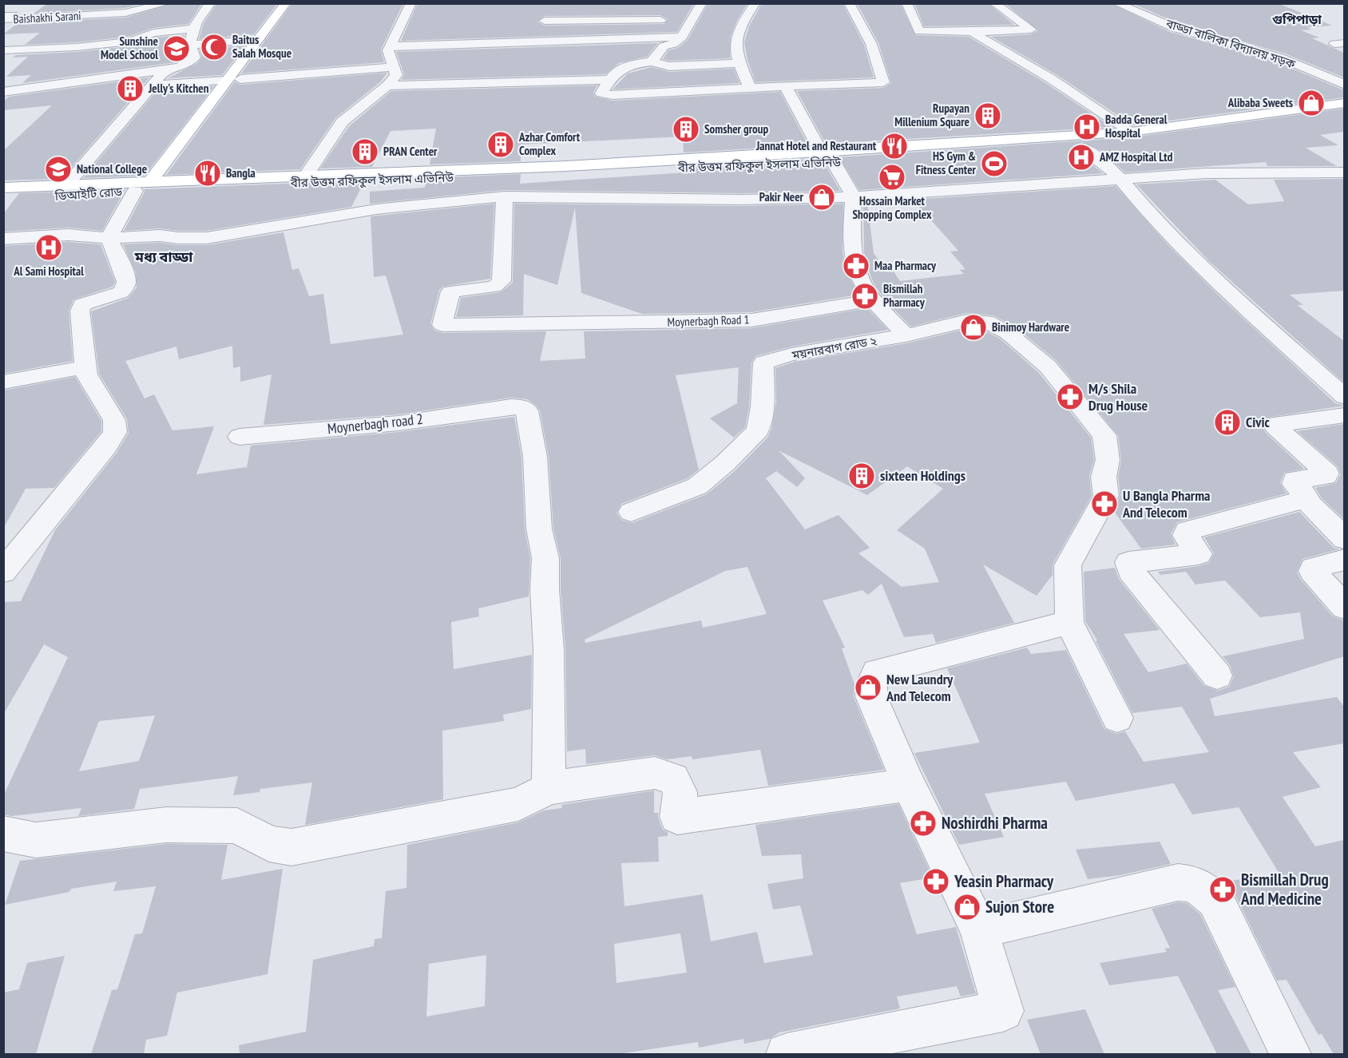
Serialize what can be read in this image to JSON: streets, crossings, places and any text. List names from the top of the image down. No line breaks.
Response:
{"streets":{"main road":["বীর উত্তম রফিকুল ইসলাম এভিনিউ","ডিআইটি রোড"],"street":["Baishakhi Sarani","বাড্ডা বালিকা বিদ্যালয় সড়ক","Moynerbagh Road 1","ময়নারবাগ রোড ২","Moynerbagh road 2"]},"crossings":[["বীর উত্তম রফিকুল ইসলাম এভিনিউ","ডিআইটি রোড"]],"districts":["গুপিপাড়া","মধ্য বাড্ডা"],"places":{"mosque":["Baitus Salah Mosque"],"school or university":["Sunshine Model School","National College"],"building":["Jelly's Kitchen","Rupayan Millenium Square","Somsher group","Azhar Comfort Complex","PRAN Center","Civic","sixteen Holdings"],"shop":["Alibaba Sweets","Pakir Neer","Binimoy Hardware","New Laundry And Telecom","Sujon Store"],"hospital":["Badda General Hospital","AMZ Hospital Ltd","Al Sami Hospital"],"restaurant":["Jannat Hotel and Restaurant","Bangla"],"sports":["HS Gym & Fitness Center"],"supermarket":["Hossain Market Shopping Complex"],"pharmacy":["Maa Pharmacy","Bismillah Pharmacy","M/s Shila Drug House","U Bangla Pharma And Telecom","Noshirdhi Pharma","Yeasin Pharmacy","Bismillah Drug And Medicine"]}}
